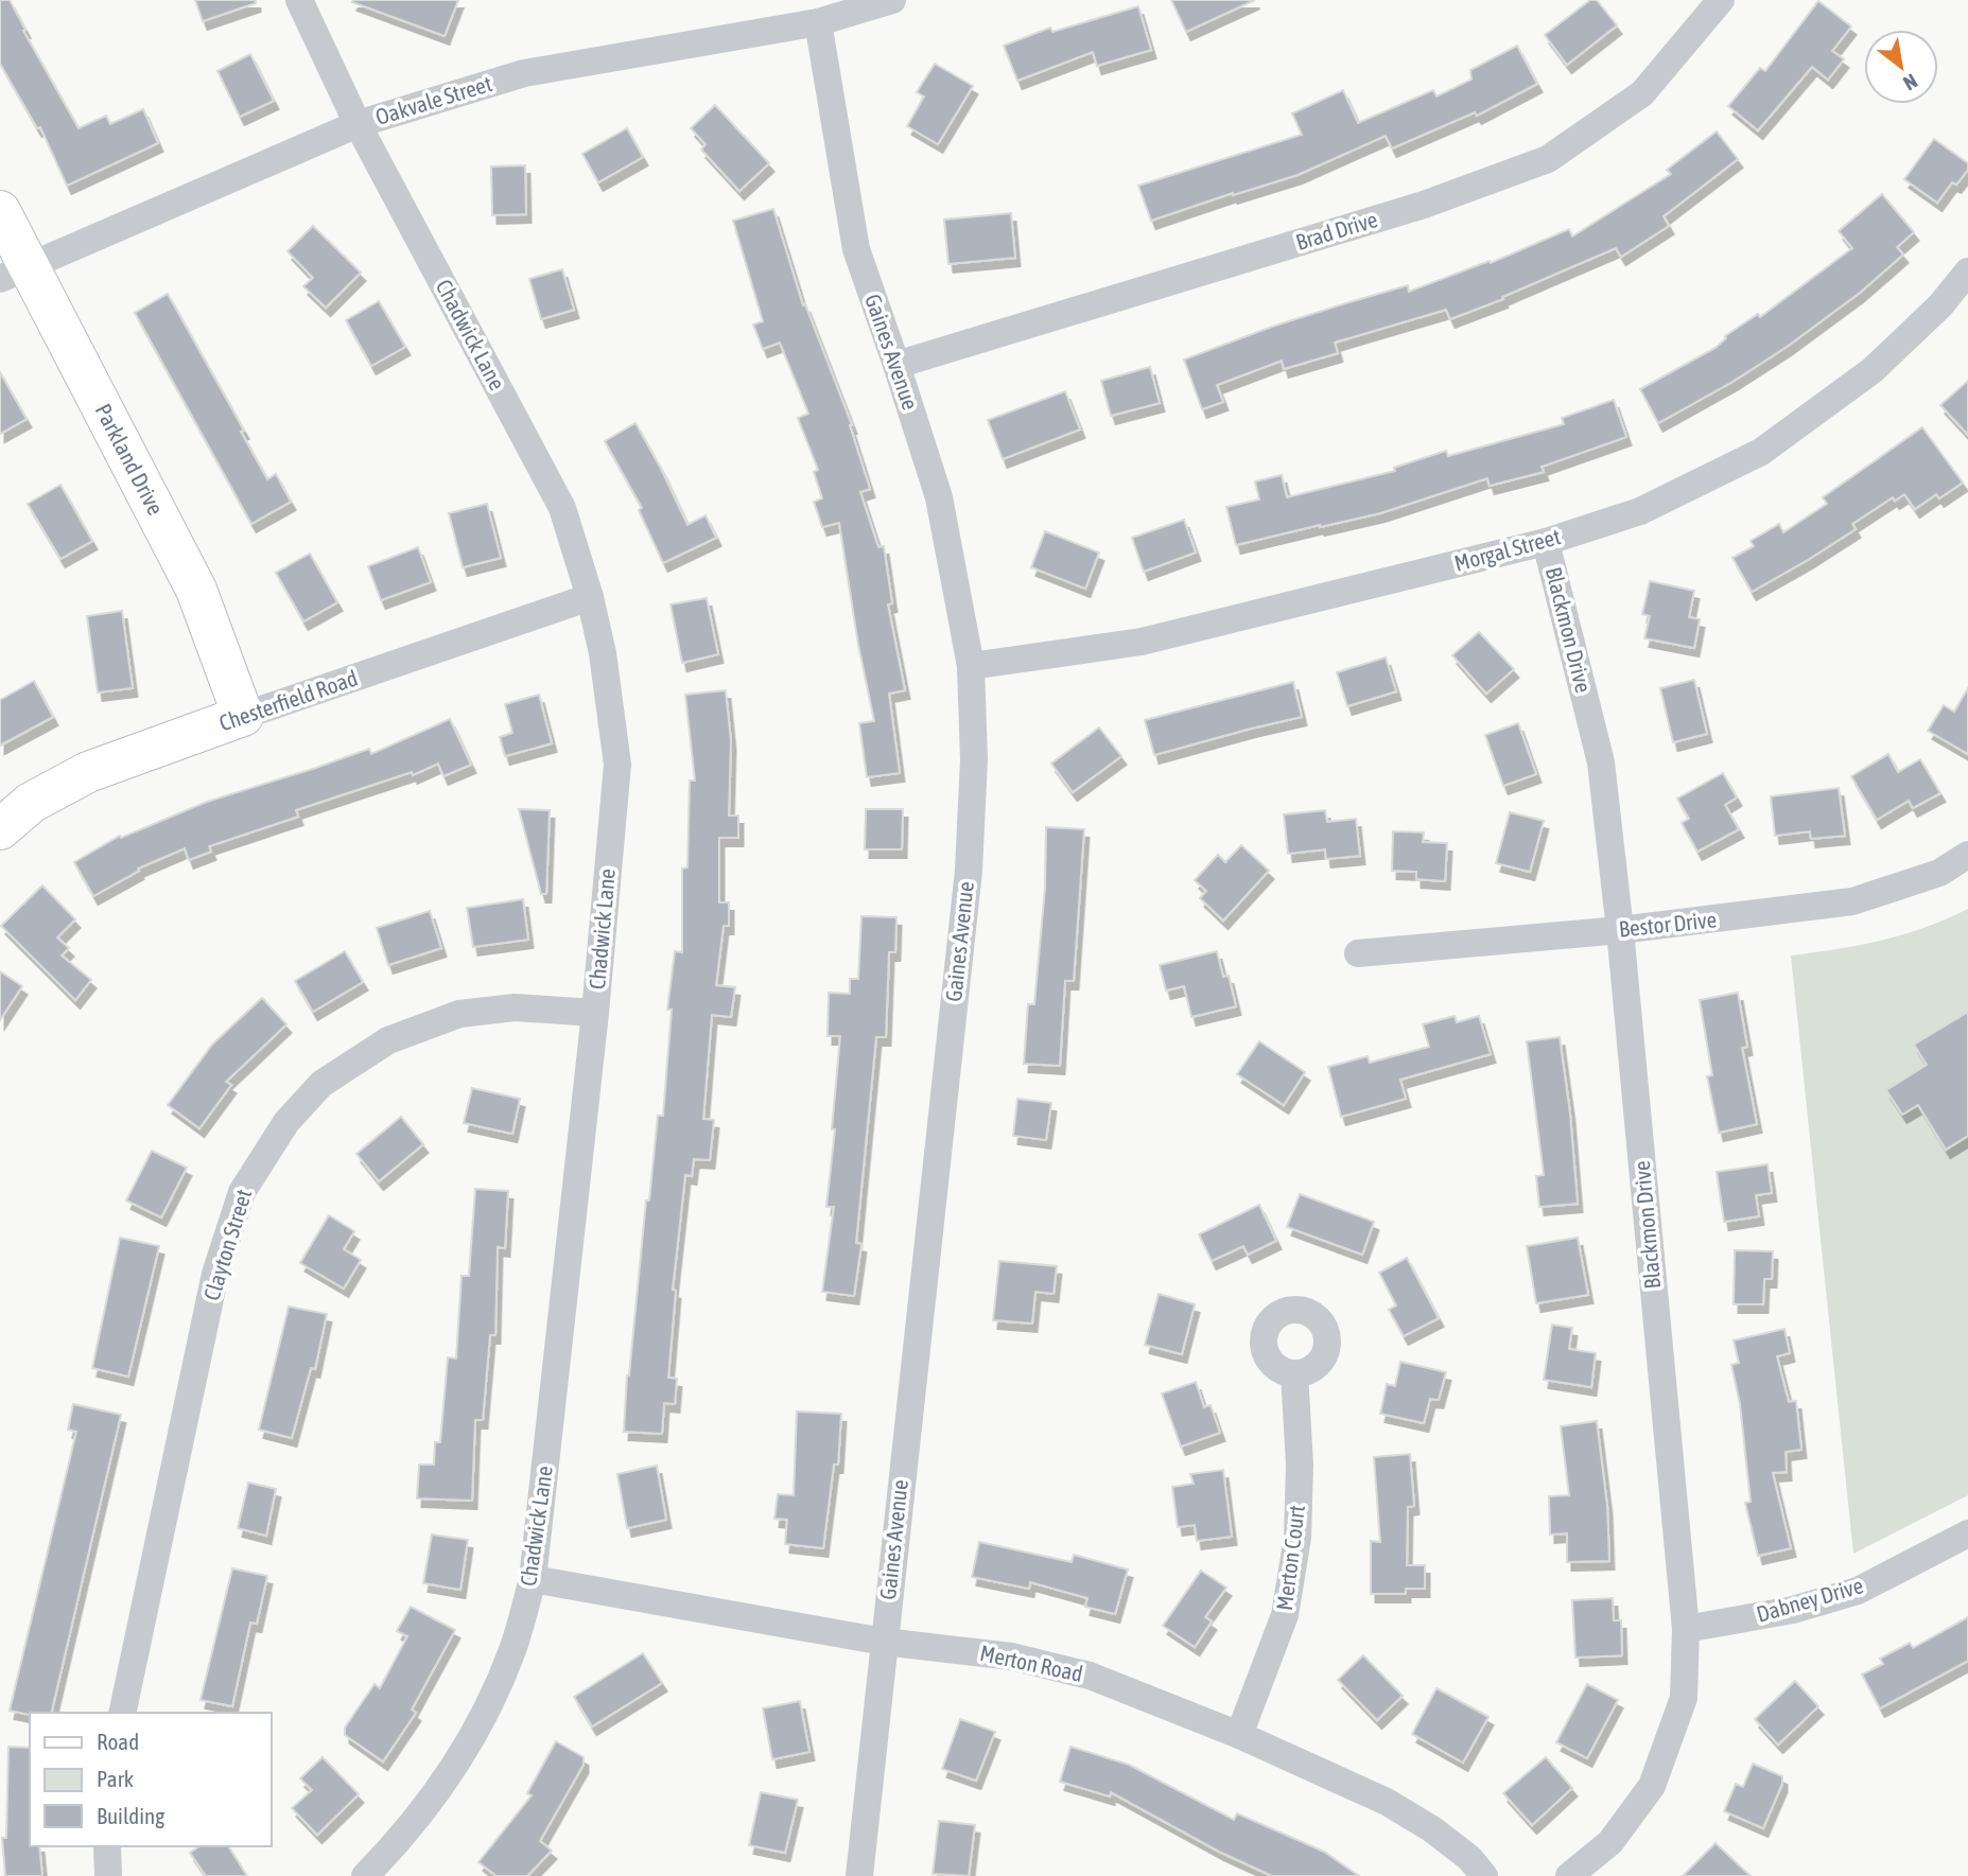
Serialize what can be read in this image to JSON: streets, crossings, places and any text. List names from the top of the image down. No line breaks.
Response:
{"streets":{"street":["Oakvale Street","Brad Drive","Chadwick Lane","Gaines Avenue","Parkland Drive","Morgal Street","Blackmon Drive","Chesterfield Road","Bestor Drive","Clayton Street","Merton Court","Dabney Drive","Merton Road"]},"crossings":[["Oakvale Street","Chadwick Lane"],["Oakvale Street","Gaines Avenue"],["Oakvale Street","Parkland Drive"],["Brad Drive","Gaines Avenue"],["Chadwick Lane","Chesterfield Road"],["Chadwick Lane","Clayton Street"],["Chadwick Lane","Merton Road"],["Gaines Avenue","Morgal Street"],["Gaines Avenue","Merton Road"],["Parkland Drive","Chesterfield Road"],["Morgal Street","Blackmon Drive"],["Blackmon Drive","Bestor Drive"],["Blackmon Drive","Dabney Drive"],["Merton Court","Merton Road"]],"legend":["Road","Park","Building"],"north":"bottom right"}
